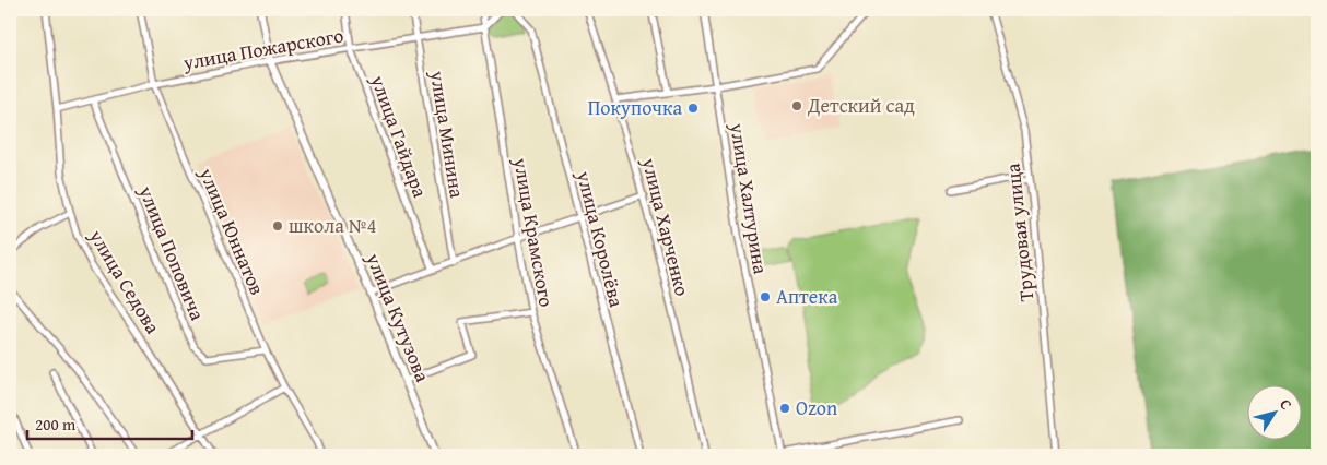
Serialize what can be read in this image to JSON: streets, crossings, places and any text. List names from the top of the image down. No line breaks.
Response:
{"streets":{"main road":["улица Кутузова"],"street":["улица Пожарского","улица Минина","улица Гайдара","улица Халтурина","улица Харченко","улица Юннатов","улица Крамского","Трудовая улица","улица Королёва","улица Поповича","улица Седова"]},"crossings":[["улица Пожарского","улица Минина"],["улица Пожарского","улица Гайдара"],["улица Пожарского","улица Юннатов"],["улица Пожарского","улица Крамского"],["улица Пожарского","улица Поповича"],["улица Пожарского","улица Седова"],["улица Пожарского","улица Кутузова"],["улица Юннатов","улица Поповича"]],"places":["Детский сад","Покупочка","школа №4","Аптека","Ozon"],"scale_bar":"200 m","north":"top right"}
